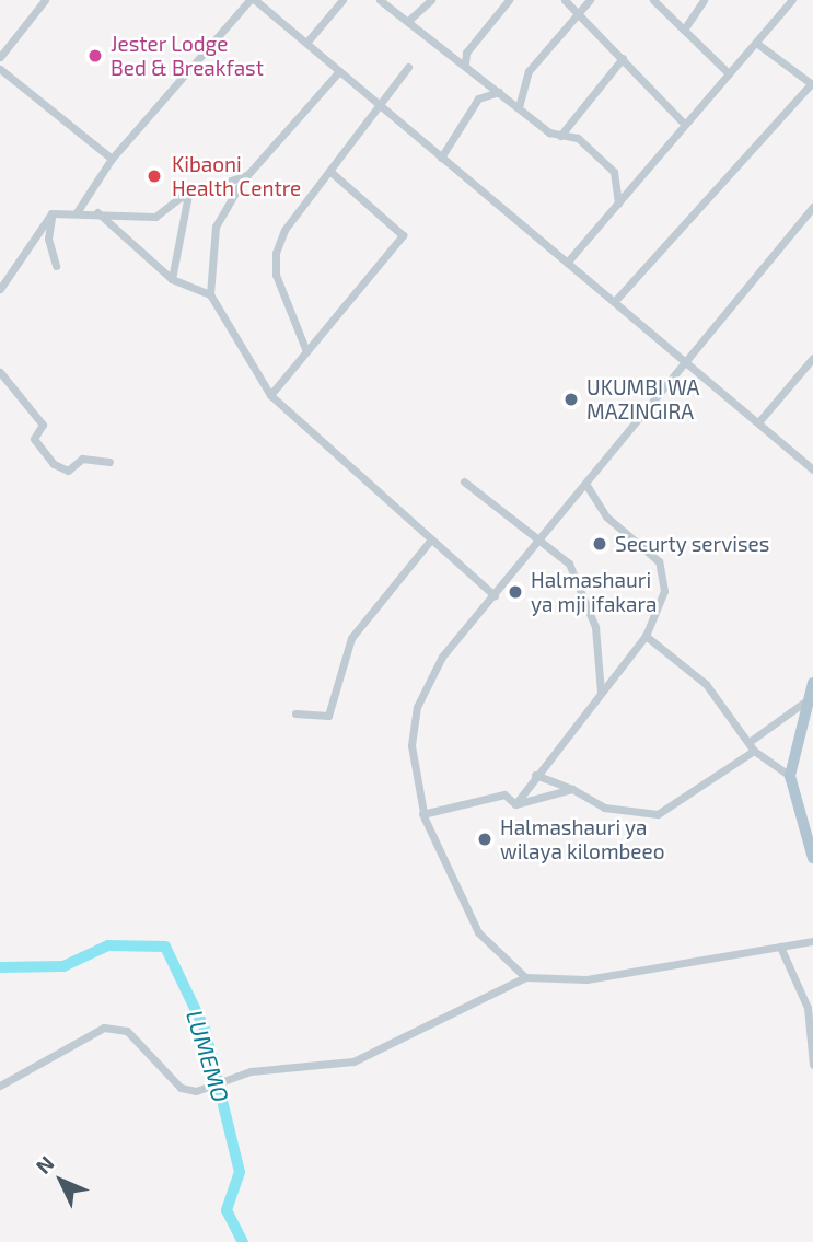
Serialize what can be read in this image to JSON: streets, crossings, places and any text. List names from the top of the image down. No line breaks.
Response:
{"water":["LUMEMO"],"places":["Jester Lodge Bed & Breakfast","Kibaoni Health Centre","UKUMBI WA MAZINGIRA","Securty servises","Halmashauri ya mji ifakara","Halmashauri ya wilaya kilombeeo"],"north":"top left"}
